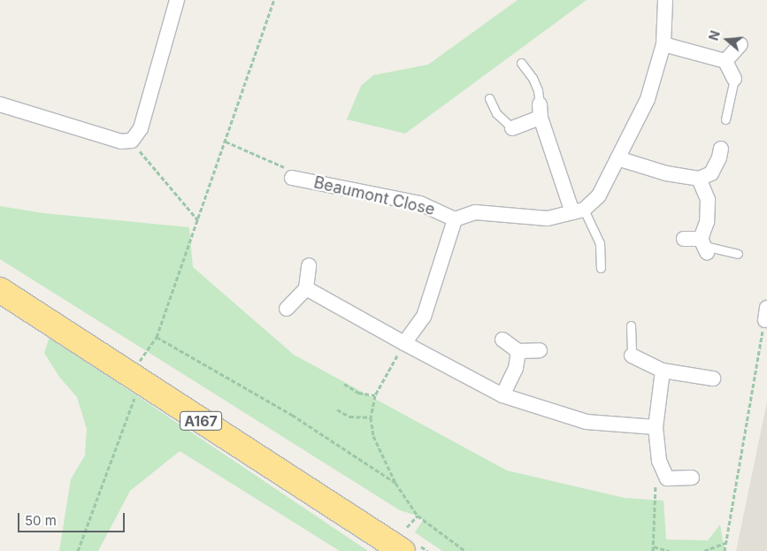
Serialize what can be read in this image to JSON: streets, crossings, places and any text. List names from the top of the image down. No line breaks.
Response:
{"streets":{"highway":["A167"],"street":["Beaumont Close"]},"scale_bar":"50 m","north":"left"}
